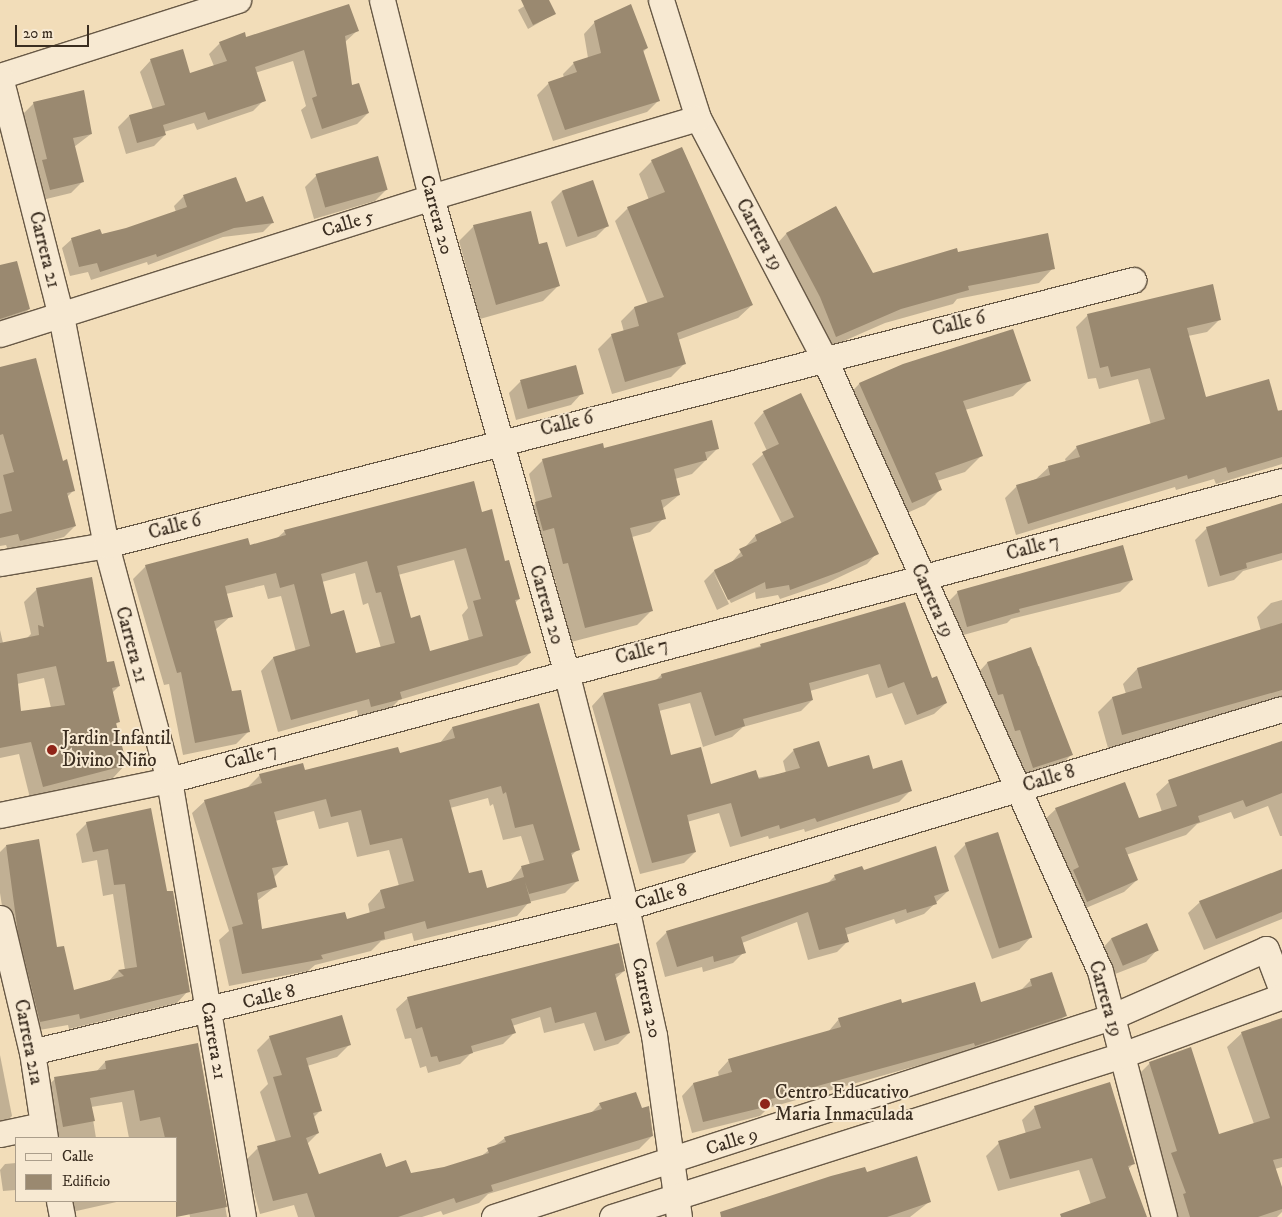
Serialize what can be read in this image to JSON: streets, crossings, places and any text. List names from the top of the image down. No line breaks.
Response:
{"streets":{"street":["Carrera 20","Calle 5","Carrera 19","Carrera 21","Calle 6","Calle 7","Calle 8","Carrera 21a","Calle 9"]},"crossings":[["Carrera 20","Calle 5"],["Carrera 20","Calle 6"],["Carrera 20","Calle 7"],["Carrera 20","Calle 8"],["Carrera 20","Calle 9"],["Calle 5","Carrera 19"],["Calle 5","Carrera 21"],["Carrera 19","Calle 6"],["Carrera 19","Calle 7"],["Carrera 19","Calle 8"],["Carrera 19","Calle 9"],["Carrera 21","Calle 6"],["Carrera 21","Calle 7"],["Carrera 21","Calle 8"],["Calle 8","Carrera 21a"]],"places":["Jardin Infantil Divino Niño","Centro Educativo Maria Inmaculada"],"legend":["Calle","Edificio"],"scale_bar":"20 m"}
